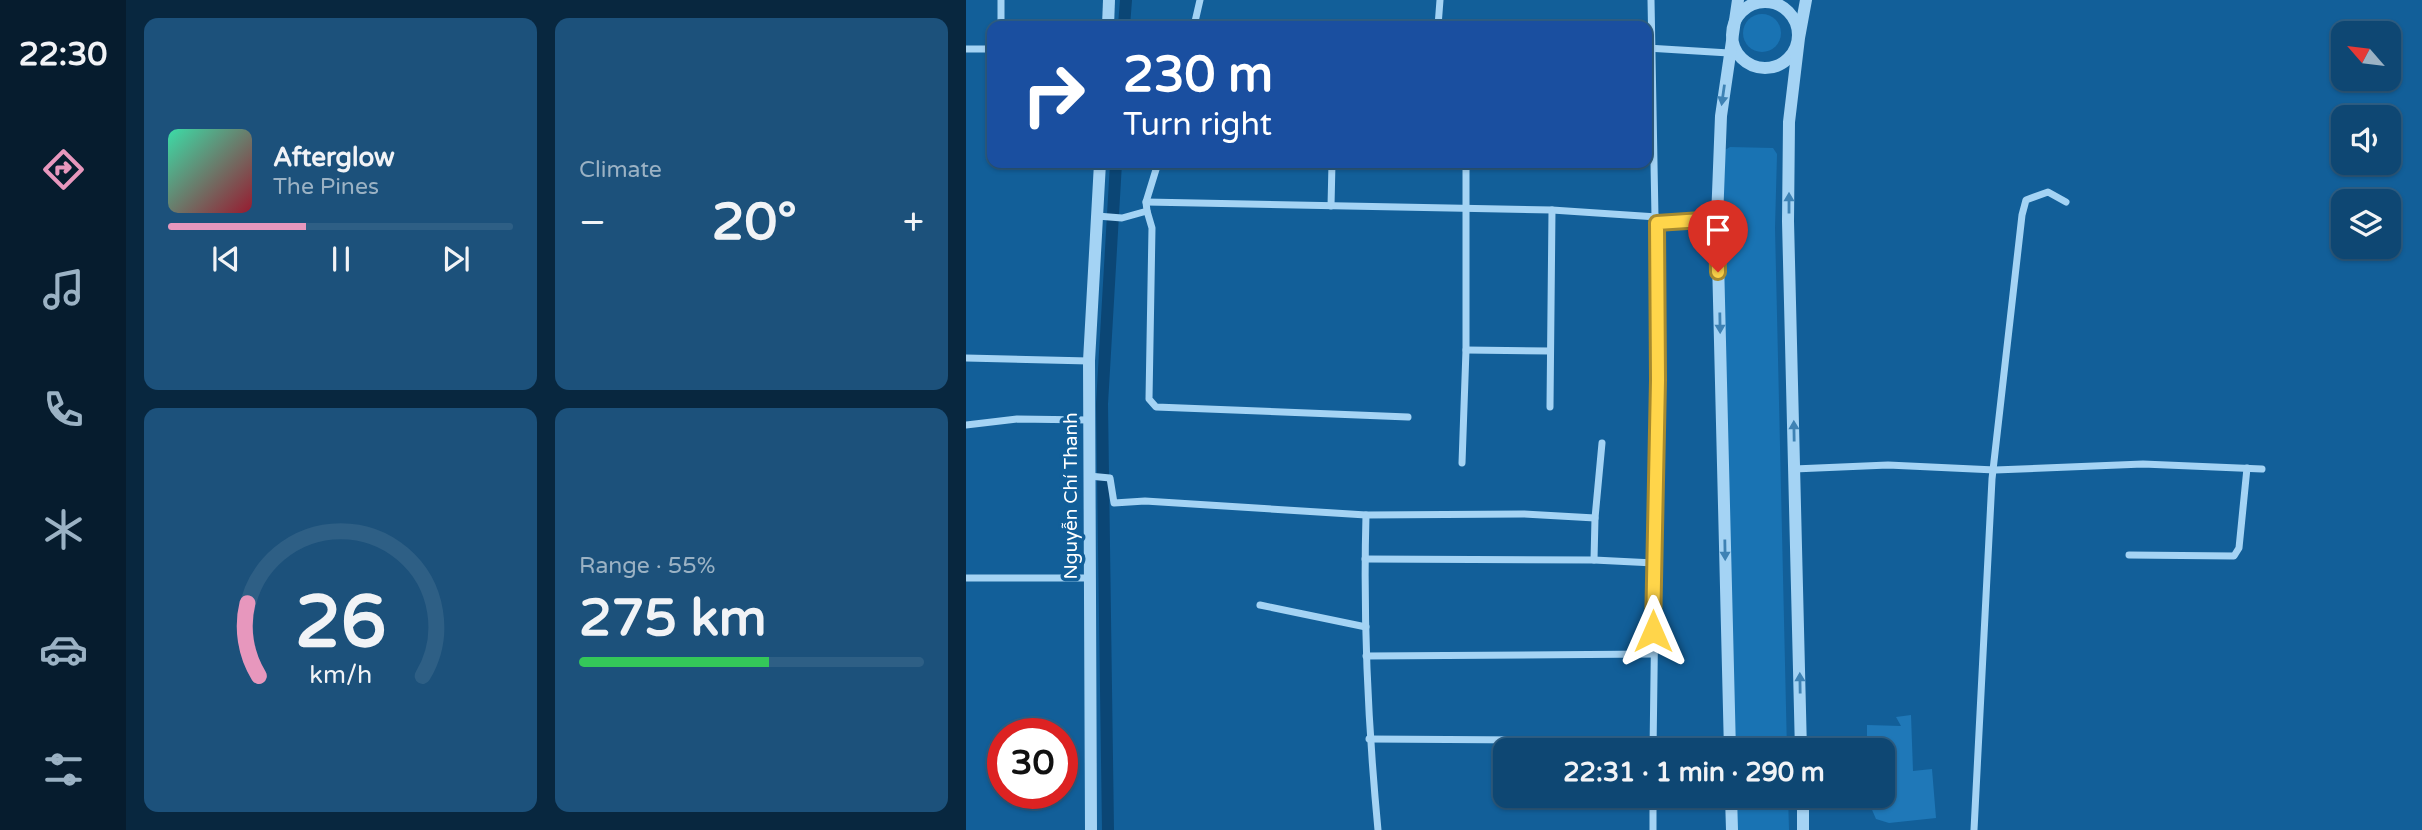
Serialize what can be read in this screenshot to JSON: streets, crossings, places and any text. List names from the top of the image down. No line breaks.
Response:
{"streets":{"street":["Nguyễn Chí Thanh"]},"north":"top left","page":{"tabs":"22:30","tile":["Climate",["Range · 55%","275 km"]],"turn":["230 m","Turn right"],"song":["Afterglow","The Pines"],"heat":["−","20°","+"],"limit":"30","trip":"22:31 · 1 min · 290 m","gauge":["26","km/h"]}}
